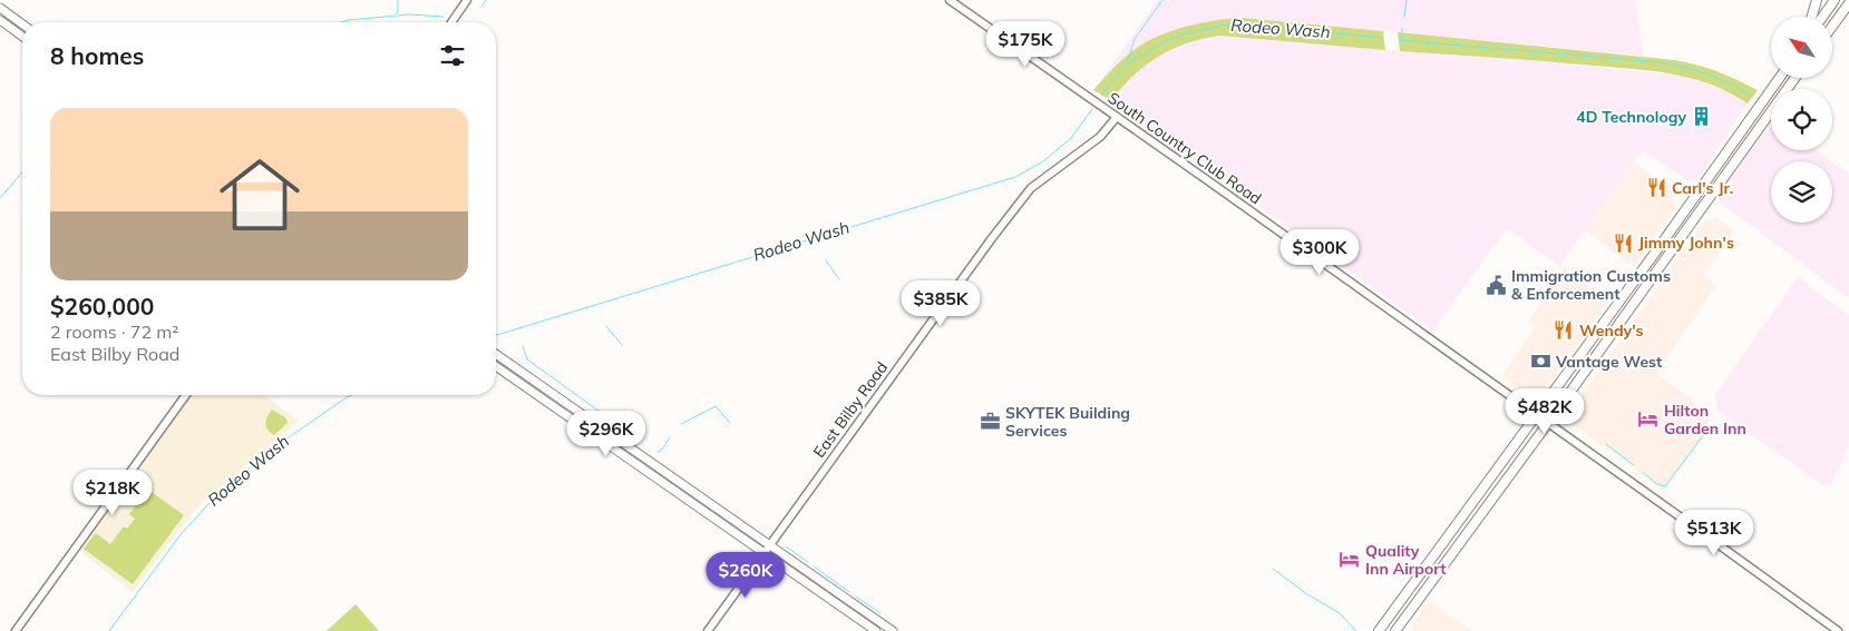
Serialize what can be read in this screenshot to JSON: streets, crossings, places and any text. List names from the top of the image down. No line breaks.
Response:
{"streets":{"street":["South Country Club Road","East Bilby Road"]},"crossings":[["South Country Club Road","East Bilby Road"]],"water":["Rodeo Wash"],"places":{"building":["4D Technology"],"restaurant":["Carl's Jr.","Jimmy John's","Wendy's"],"public building":["Immigration Customs & Enforcement"],"bank":["Vantage West"],"hotel":["Hilton Garden Inn","Quality Inn Airport"],"office":["SKYTEK Building Services"]},"north":"top left","page":{"price":["$175K","$300K","$385K","$482K","$296K","$218K","$513K","$260K"],"heading":"8 homes","list":[{"name":"$260,000","note":"2 rooms · 72 m² · East Bilby Road"}]}}
